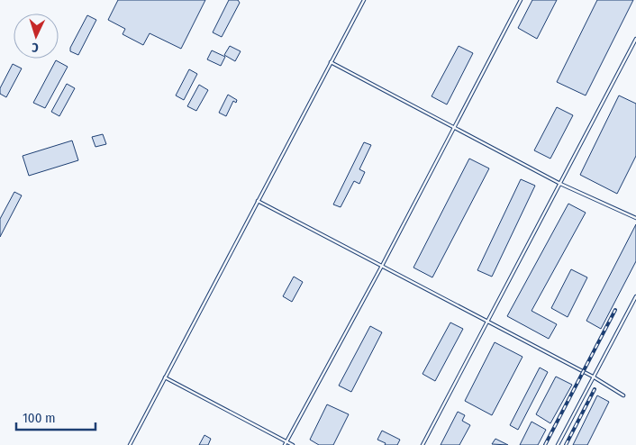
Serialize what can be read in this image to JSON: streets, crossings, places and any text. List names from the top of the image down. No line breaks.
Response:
{"scale_bar":"100 m","north":"bottom"}
